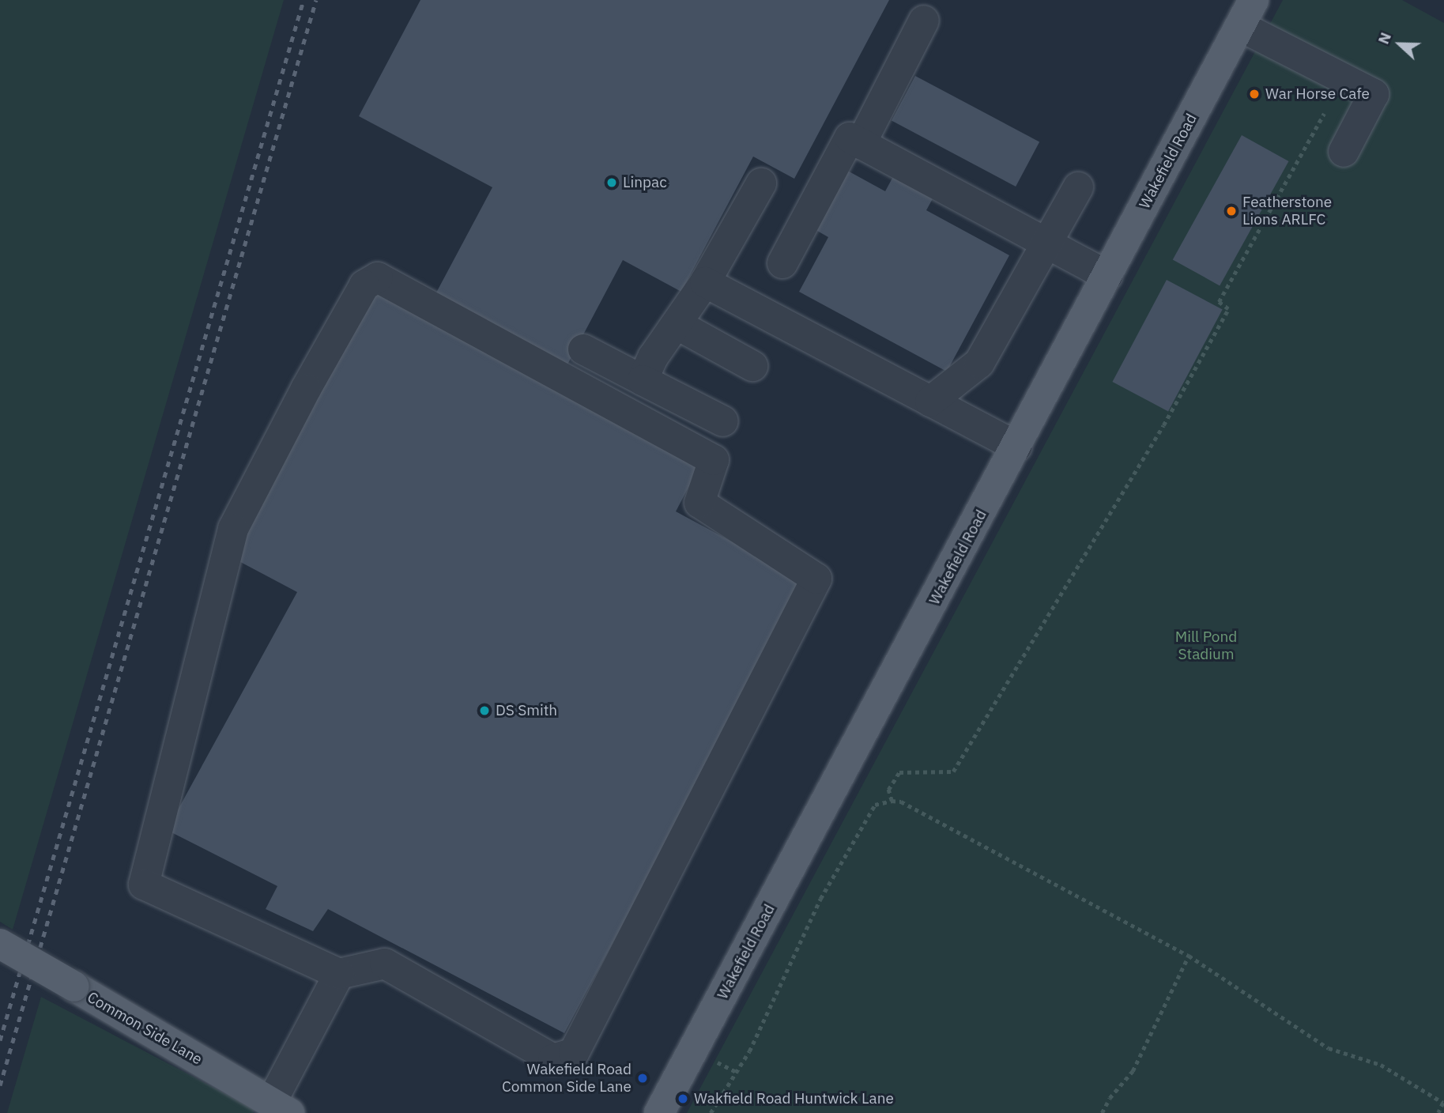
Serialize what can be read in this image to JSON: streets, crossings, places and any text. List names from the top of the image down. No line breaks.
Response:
{"streets":{"main road":["Wakefield Road","Common Side Lane"]},"parks":["Mill Pond Stadium"],"places":["War Horse Cafe","Linpac","Featherstone Lions ARLFC","DS Smith","Wakefield Road Common Side Lane","Wakfield Road Huntwick Lane"],"north":"left"}
